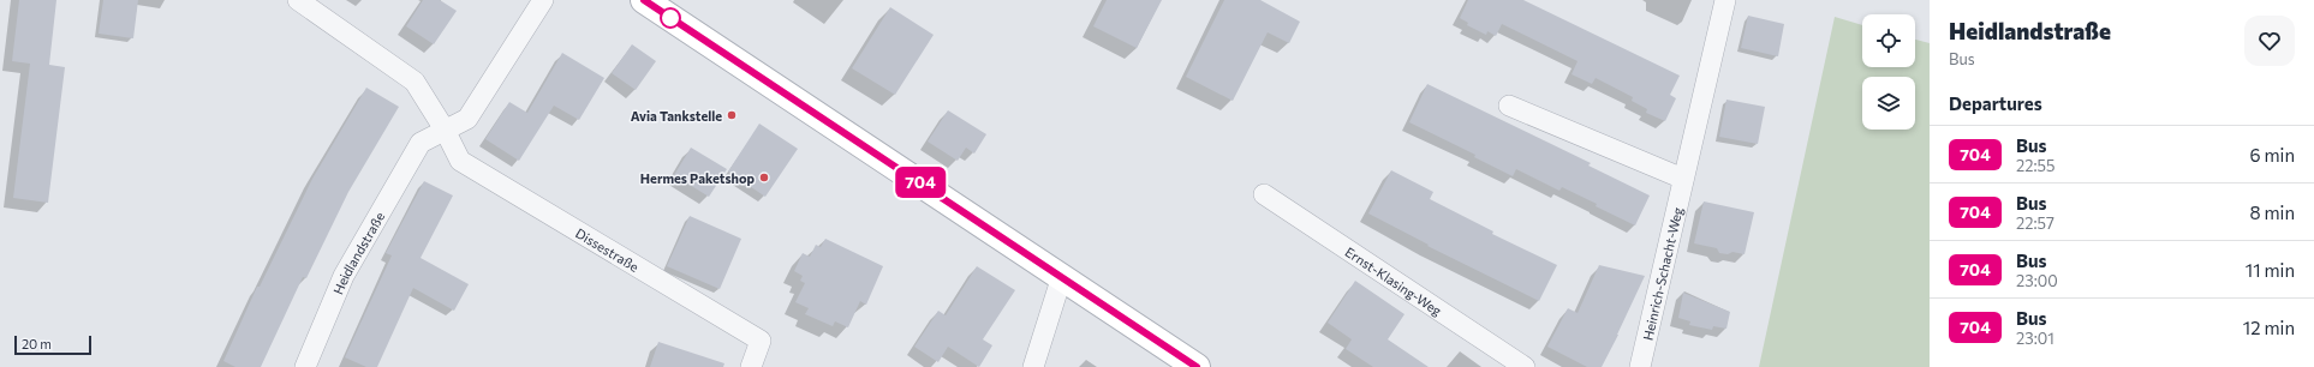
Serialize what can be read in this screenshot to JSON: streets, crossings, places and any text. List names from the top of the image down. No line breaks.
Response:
{"streets":{"street":["Dissestraße","Heidlandstraße","Heinrich-Schacht-Weg","Ernst-Klasing-Weg"]},"crossings":[["Dissestraße","Heidlandstraße"]],"places":["Avia Tankstelle","Hermes Paketshop"],"lines":["bus line 704"],"scale_bar":"20 m","page":{"on_map":"704","heading":[["Heidlandstraße","Bus"],"Departures"],"list":[{"mark":"704","name":"Bus","note":"22:55","value":"6 min"},{"mark":"704","name":"Bus","note":"22:57","value":"8 min"},{"mark":"704","name":"Bus","note":"23:00","value":"11 min"},{"mark":"704","name":"Bus","note":"23:01","value":"12 min"}],"scale":"20 m"}}
